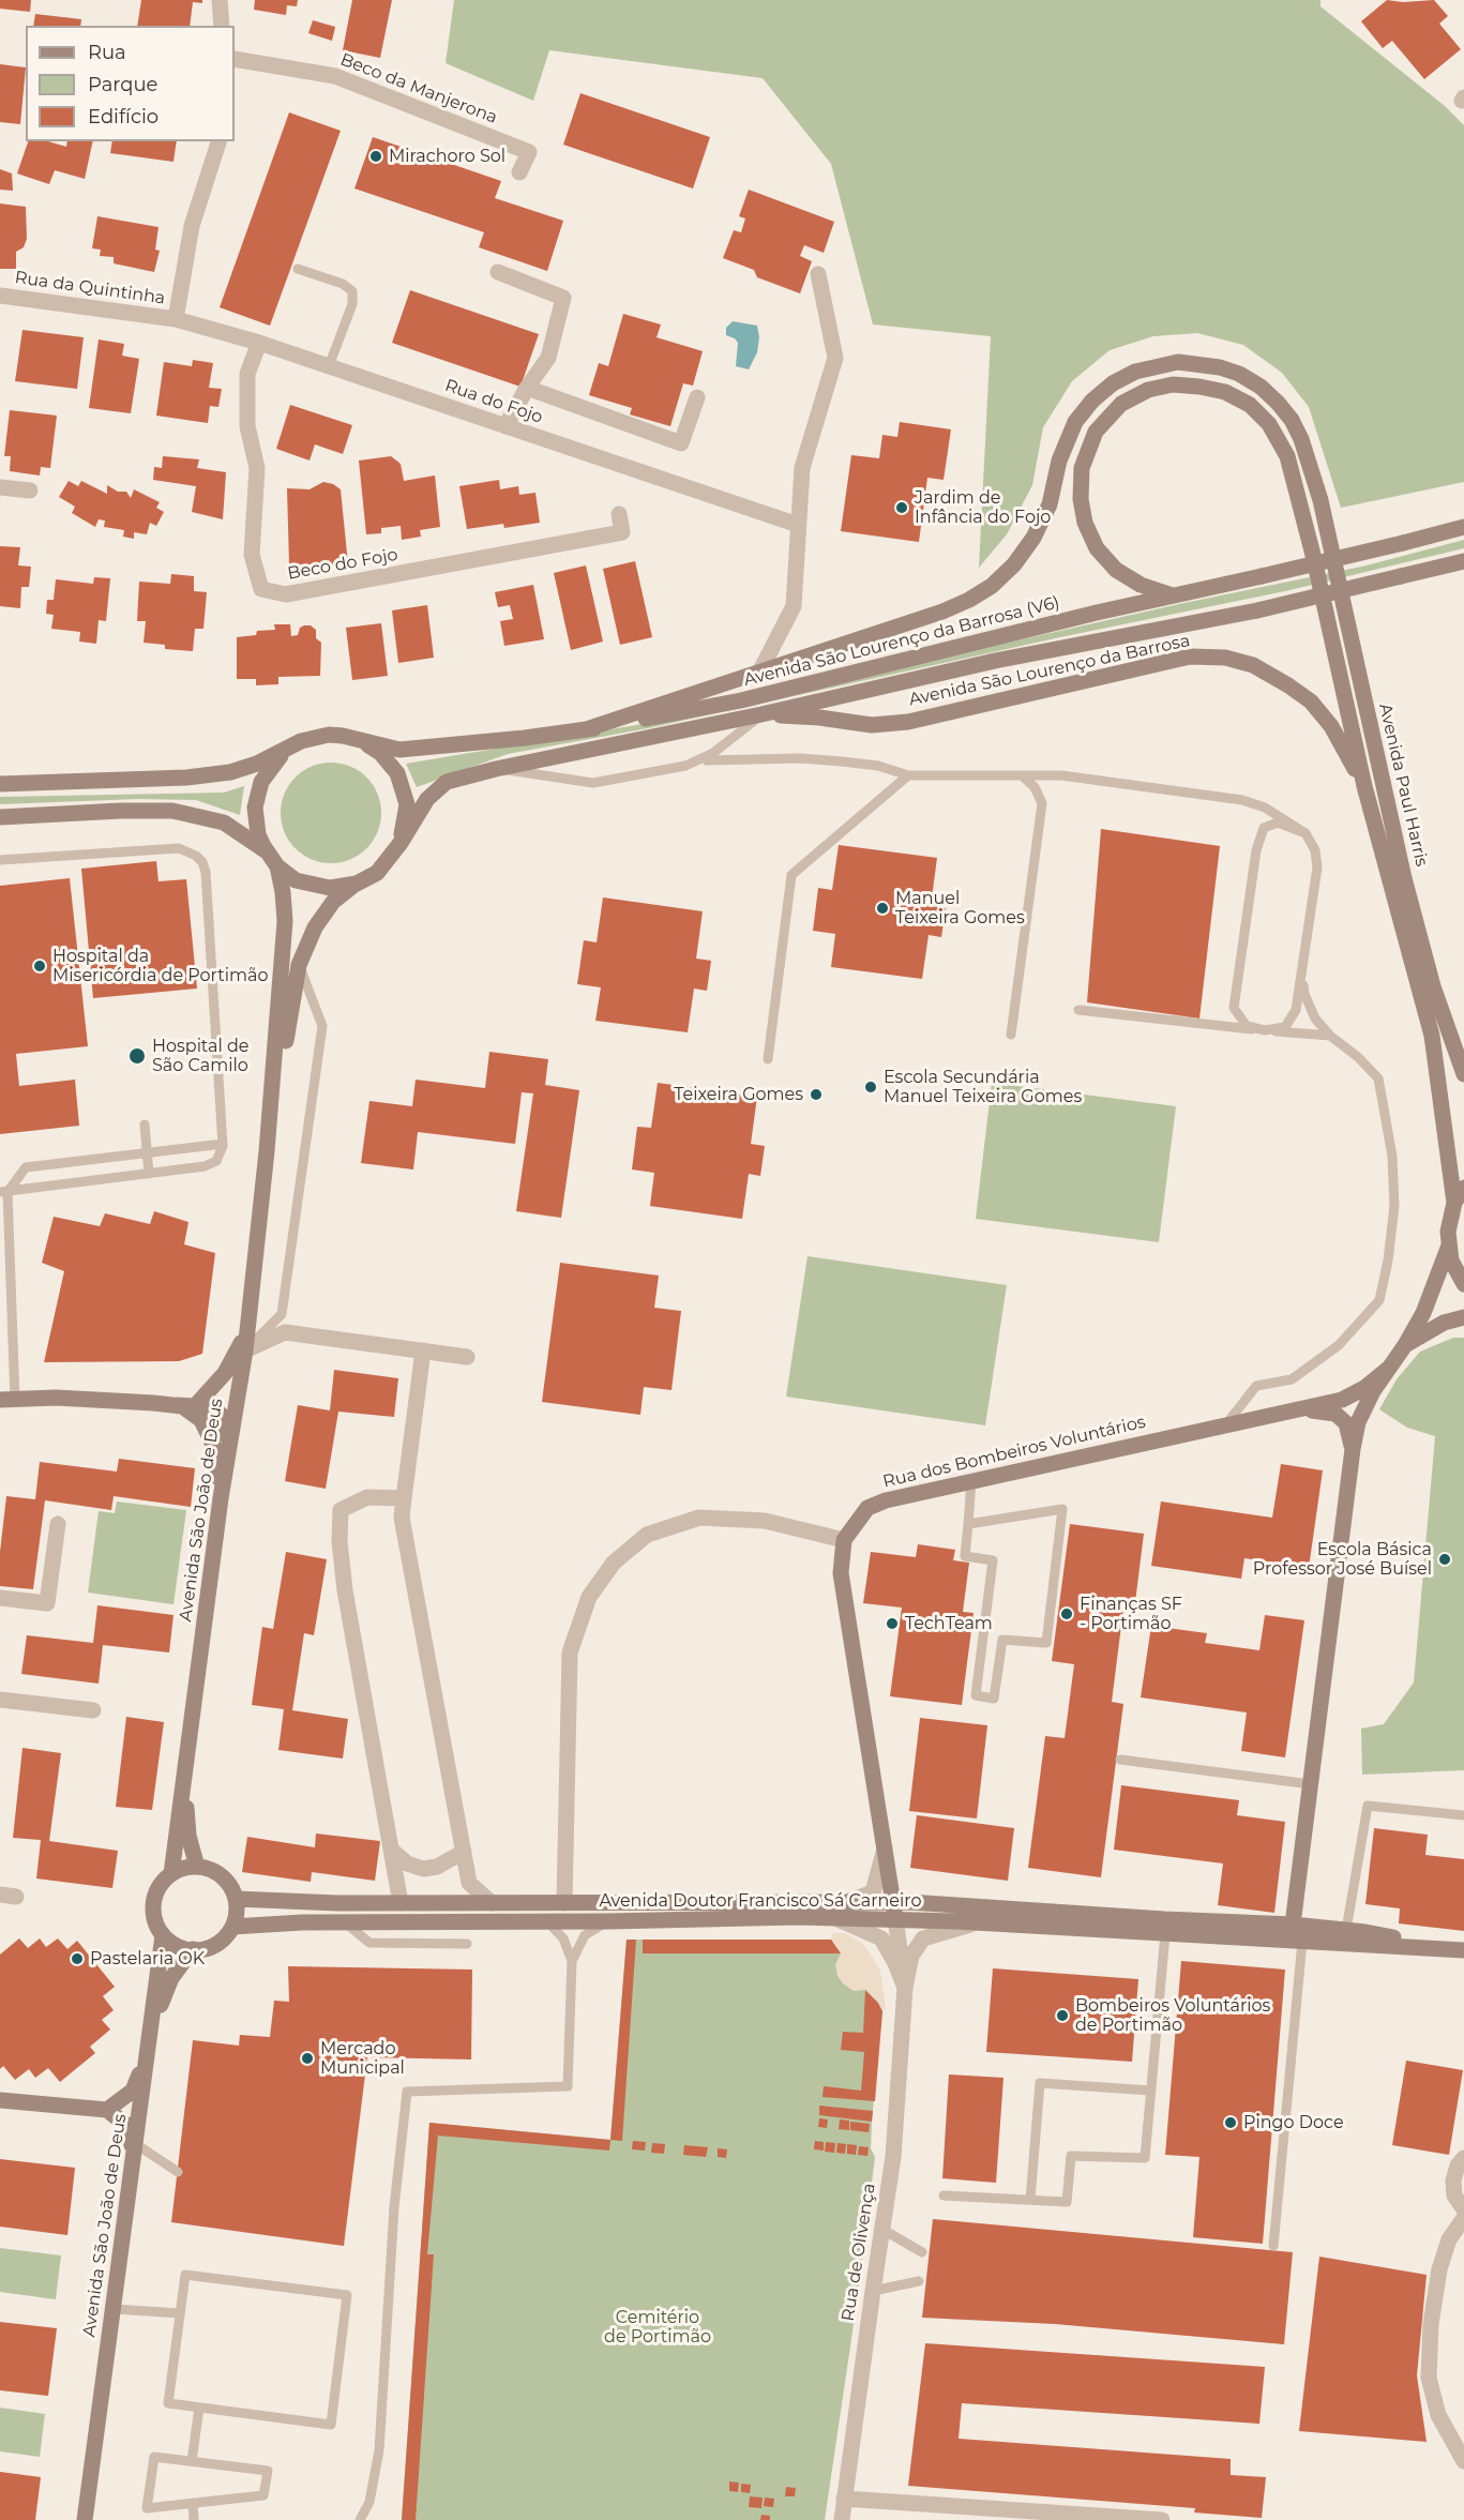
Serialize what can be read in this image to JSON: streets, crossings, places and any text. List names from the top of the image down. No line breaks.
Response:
{"streets":{"street":["Beco da Manjerona","Rua da Quintinha","Rua do Fojo","Beco do Fojo","Avenida São Lourenço da Barrosa (V6)","Avenida São Lourenço da Barrosa","Avenida Paul Harris","Rua dos Bombeiros Voluntários","Avenida São João de Deus","Avenida Doutor Francisco Sá Carneiro","Rua de Olivença"]},"crossings":[["Rua da Quintinha","Rua do Fojo"],["Rua do Fojo","Beco do Fojo"],["Avenida São Lourenço da Barrosa (V6)","Avenida São Lourenço da Barrosa"],["Avenida São Lourenço da Barrosa (V6)","Avenida Paul Harris"],["Avenida São Lourenço da Barrosa","Avenida Paul Harris"],["Avenida São João de Deus","Avenida Doutor Francisco Sá Carneiro"]],"parks":["Cemitério de Portimão"],"places":["Mirachoro Sol","Jardim de Infância do Fojo","Manuel Teixeira Gomes","Hospital da Misericórdia de Portimão","Hospital de São Camilo","Escola Secundária Manuel Teixeira Gomes","Teixeira Gomes","Escola Básica Professor José Buísel","Finanças SF - Portimão","TechTeam","Pastelaria OK","Bombeiros Voluntários de Portimão","Mercado Municipal","Pingo Doce"],"legend":["Rua","Parque","Edifício"]}
